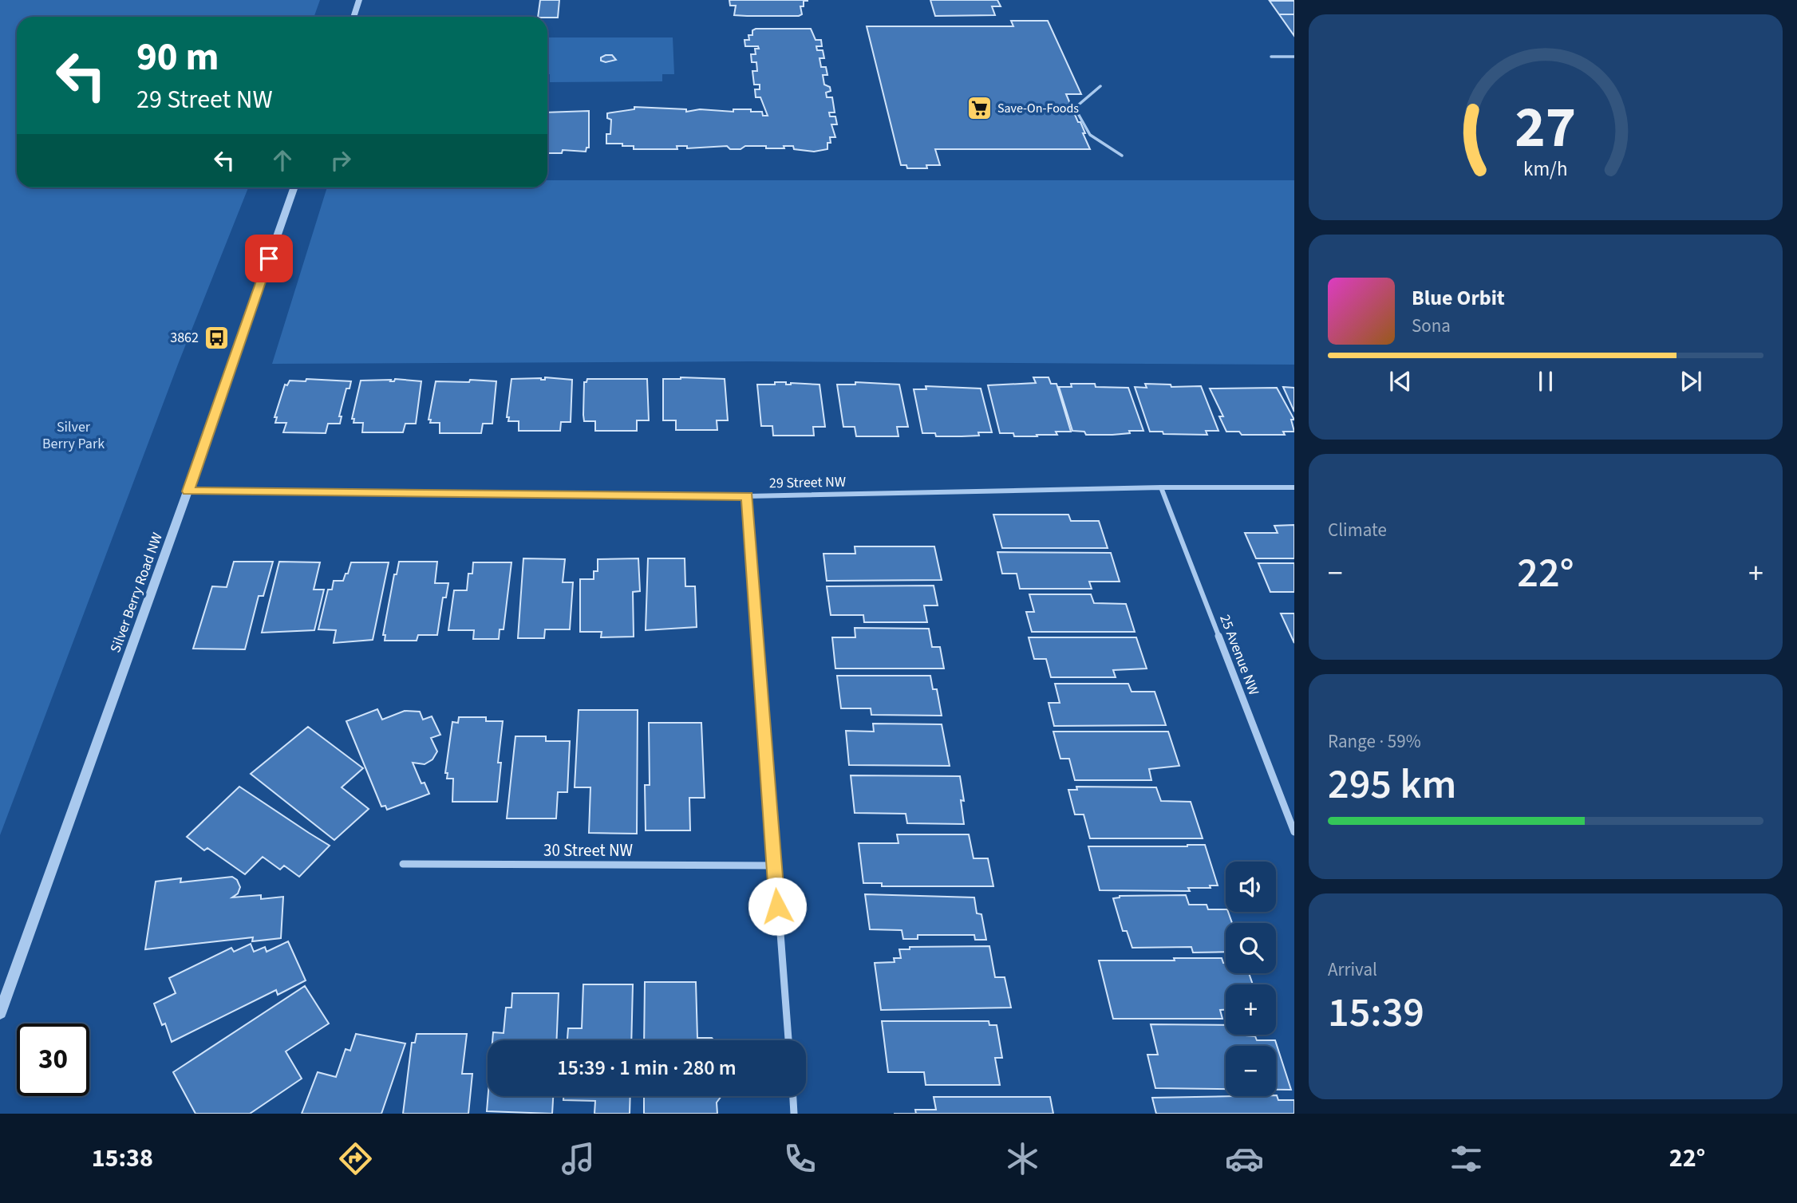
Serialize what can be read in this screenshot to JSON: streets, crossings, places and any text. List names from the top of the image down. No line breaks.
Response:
{"streets":{"street":["29 Street NW","Silver Berry Road NW","25 Avenue NW","30 Street NW"]},"crossings":[["29 Street NW","Silver Berry Road NW"],["29 Street NW","25 Avenue NW"]],"parks":["Silver Berry Park"],"places":{"supermarket":["Save-On-Foods"],"bus stop":["3862"]},"page":{"turn":["90 m","29 Street NW"],"song":["Blue Orbit","Sona"],"tile":["Climate",["Range · 59%","295 km"],["Arrival","15:39"]],"heat":["−","22°","+"],"map_buttons":["+","−"],"limit":"30","trip":"15:39 · 1 min · 280 m","tabs":["15:38","22°"],"gauge":["27","km/h"]}}
